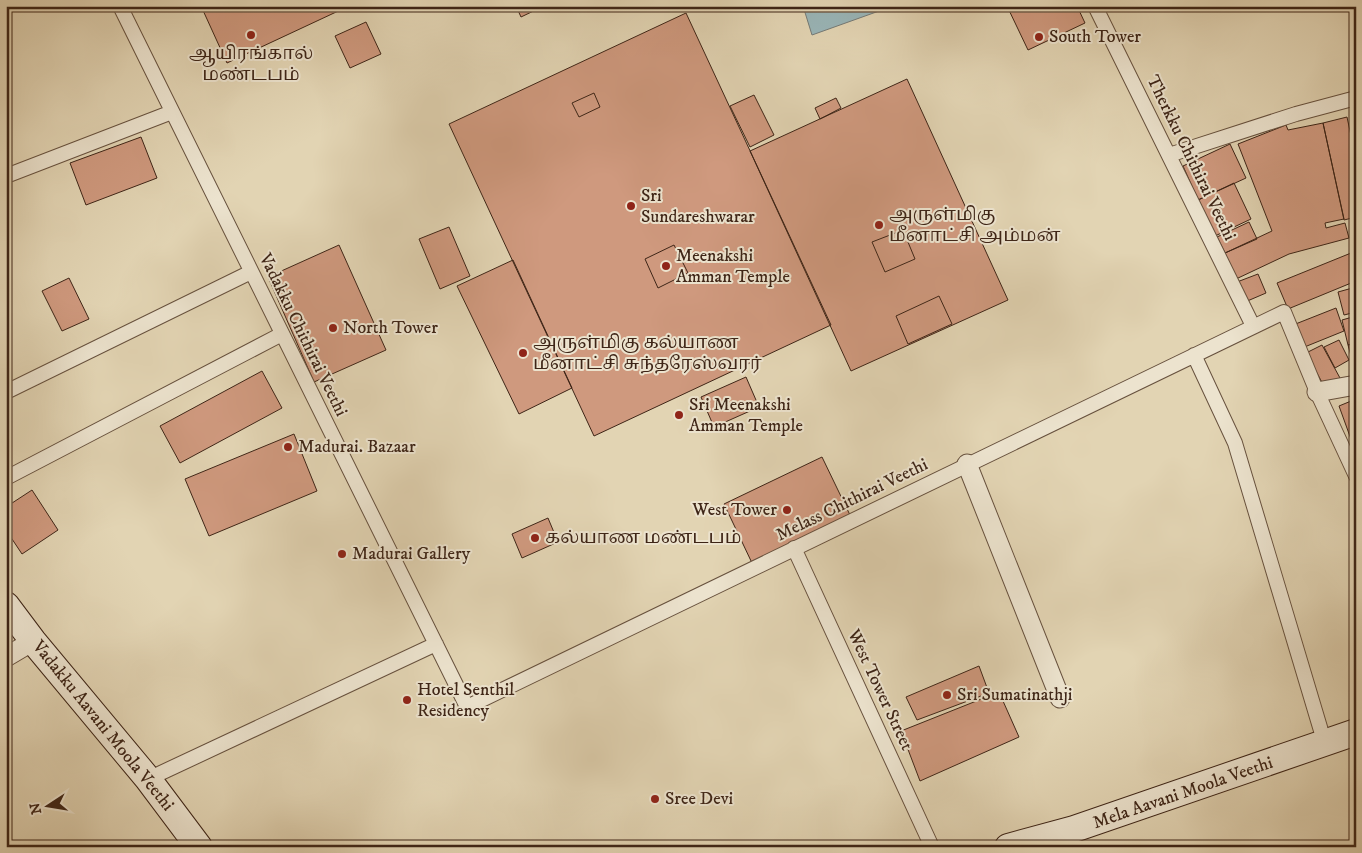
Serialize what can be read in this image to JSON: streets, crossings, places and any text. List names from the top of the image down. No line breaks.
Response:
{"streets":{"main road":["Vadakku Aavani Moola Veethi","Mela Aavani Moola Veethi"],"street":["Therkku Chithirai Veethi","Vadakku Chithirai Veethi","Melass Chithirai Veethi","West Tower Street"]},"crossings":[["Therkku Chithirai Veethi","Melass Chithirai Veethi"],["Vadakku Chithirai Veethi","Melass Chithirai Veethi"],["Melass Chithirai Veethi","West Tower Street"]],"places":["ஆயிரங்கால் மண்டபம்","South Tower","Sri Sundareshwarar","அருள்மிகு மீனாட்சி அம்மன்","Meenakshi Amman Temple","North Tower","அருள்மிகு கல்யாண மீனாட்சி சுந்தரேஸ்வரர்","Sri Meenakshi Amman Temple","Madurai. Bazaar","West Tower","கல்யாண மண்டபம்","Madurai Gallery","Sri Sumatinathji","Hotel Senthil Residency","Sree Devi"],"north":"left"}
